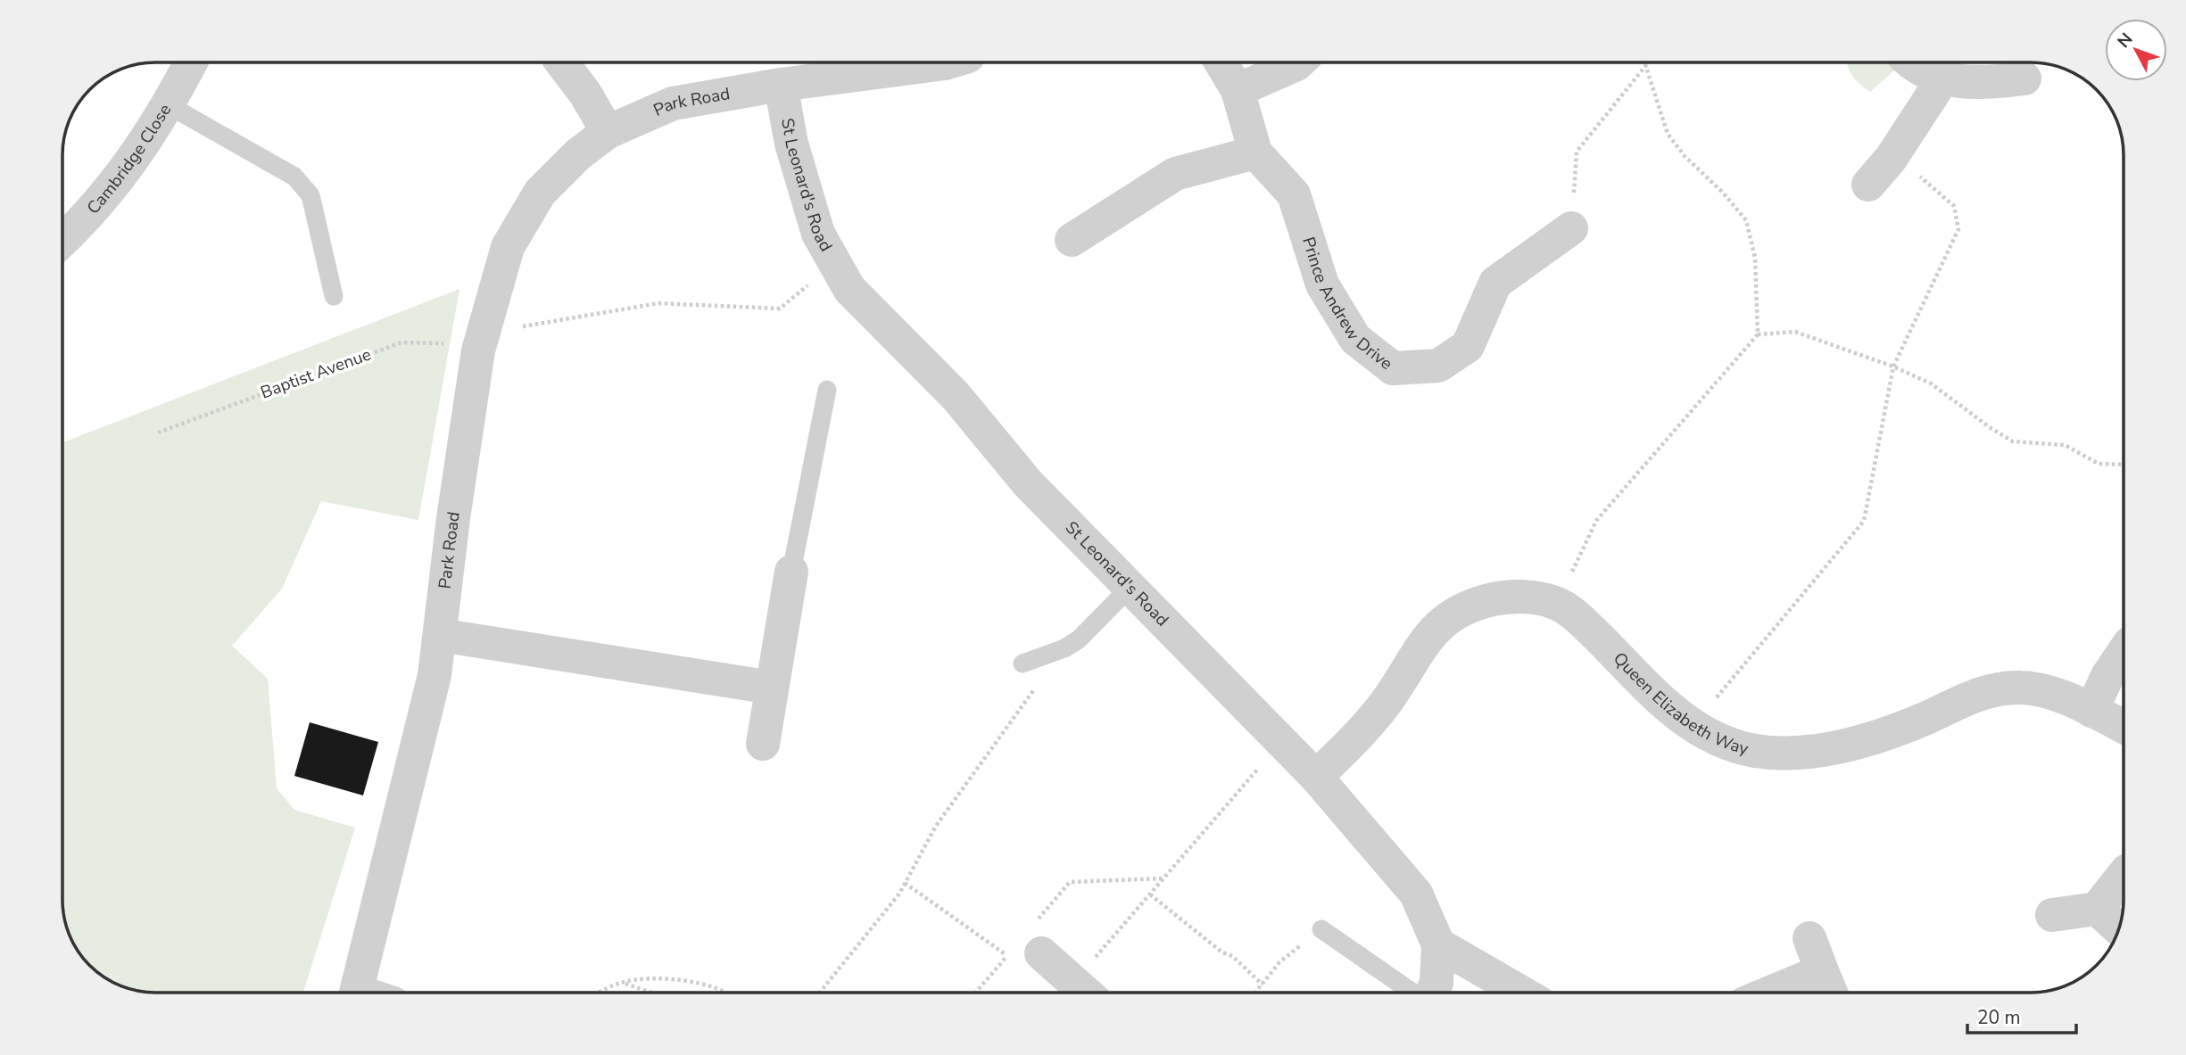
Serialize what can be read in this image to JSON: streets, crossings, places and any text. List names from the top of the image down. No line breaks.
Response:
{"streets":{"street":["Park Road","Cambridge Close","St Leonard's Road","Prince Andrew Drive","Queen Elizabeth Way"],"path":["Baptist Avenue"]},"crossings":[["Park Road","St Leonard's Road"],["Park Road","Baptist Avenue"],["St Leonard's Road","Queen Elizabeth Way"]],"scale_bar":"20 m","north":"top left"}
